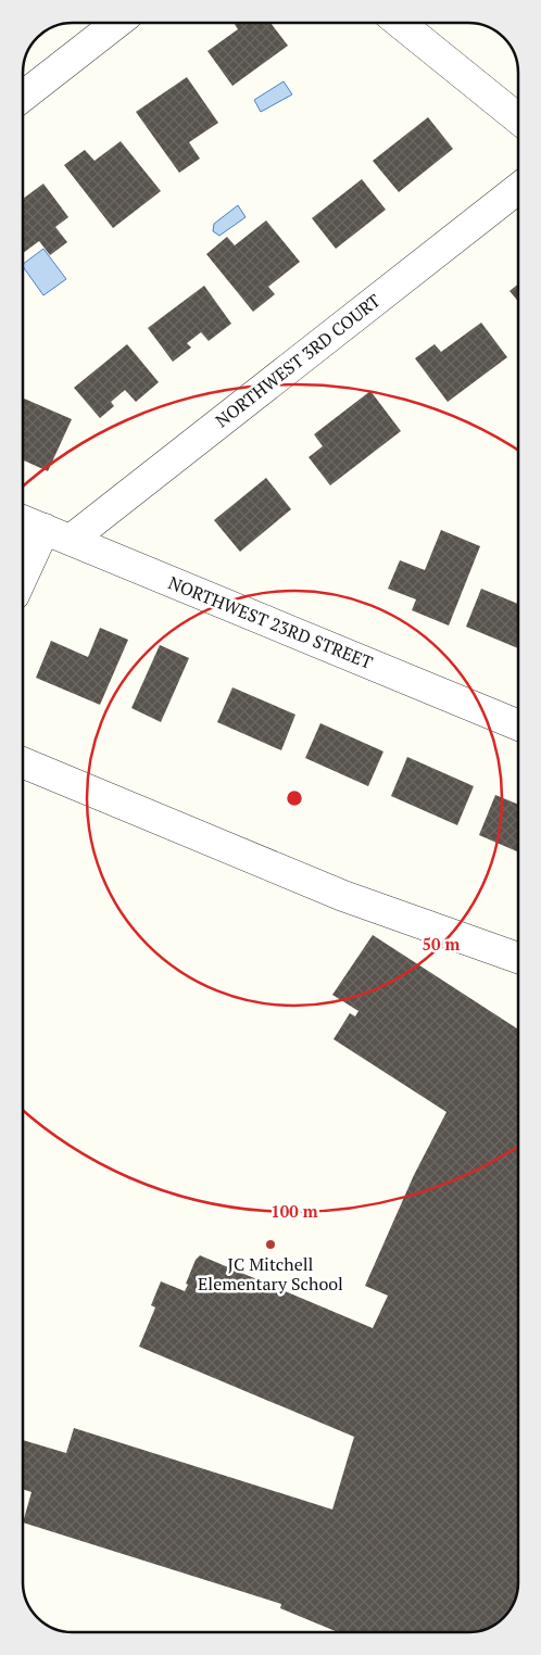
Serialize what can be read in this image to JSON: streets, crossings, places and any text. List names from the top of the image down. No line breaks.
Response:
{"streets":{"street":["NORTHWEST 3RD COURT","NORTHWEST 23RD STREET"]},"crossings":[["NORTHWEST 3RD COURT","NORTHWEST 23RD STREET"]],"places":["JC Mitchell Elementary School"],"rings":["50 m","100 m"]}
